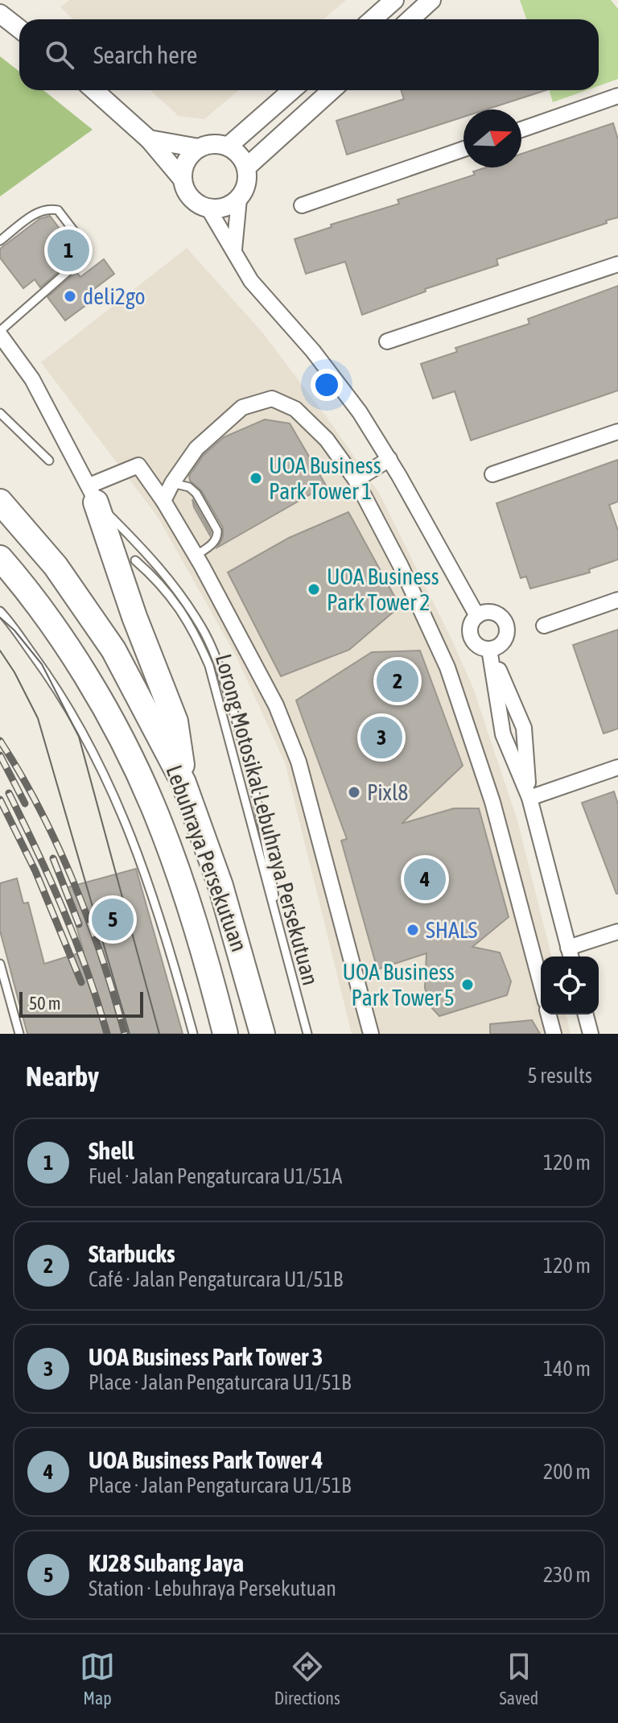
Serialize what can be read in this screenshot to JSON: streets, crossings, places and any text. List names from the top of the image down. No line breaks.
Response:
{"streets":{"highway":["Lebuhraya Persekutuan"],"lane":["Lorong Motosikal Lebuhraya Persekutuan"]},"places":["deli2go","UOA Business Park Tower 1","UOA Business Park Tower 2","Pixl8","SHALS","UOA Business Park Tower 5"],"scale_bar":"50 m","north":"right","page":{"search":"Search here","pins":["1","2","3","4","5"],"scale":"50 m","heading":["Nearby","5 results"],"list":[{"mark":"1","name":"Shell","note":"Fuel · Jalan Pengaturcara U1/51A","value":"120 m"},{"mark":"2","name":"Starbucks","note":"Café · Jalan Pengaturcara U1/51B","value":"120 m"},{"mark":"3","name":"UOA Business Park Tower 3","note":"Place · Jalan Pengaturcara U1/51B","value":"140 m"},{"mark":"4","name":"UOA Business Park Tower 4","note":"Place · Jalan Pengaturcara U1/51B","value":"200 m"},{"mark":"5","name":"KJ28 Subang Jaya","note":"Station · Lebuhraya Persekutuan","value":"230 m"}],"nav":["Map","Directions","Saved"]}}
